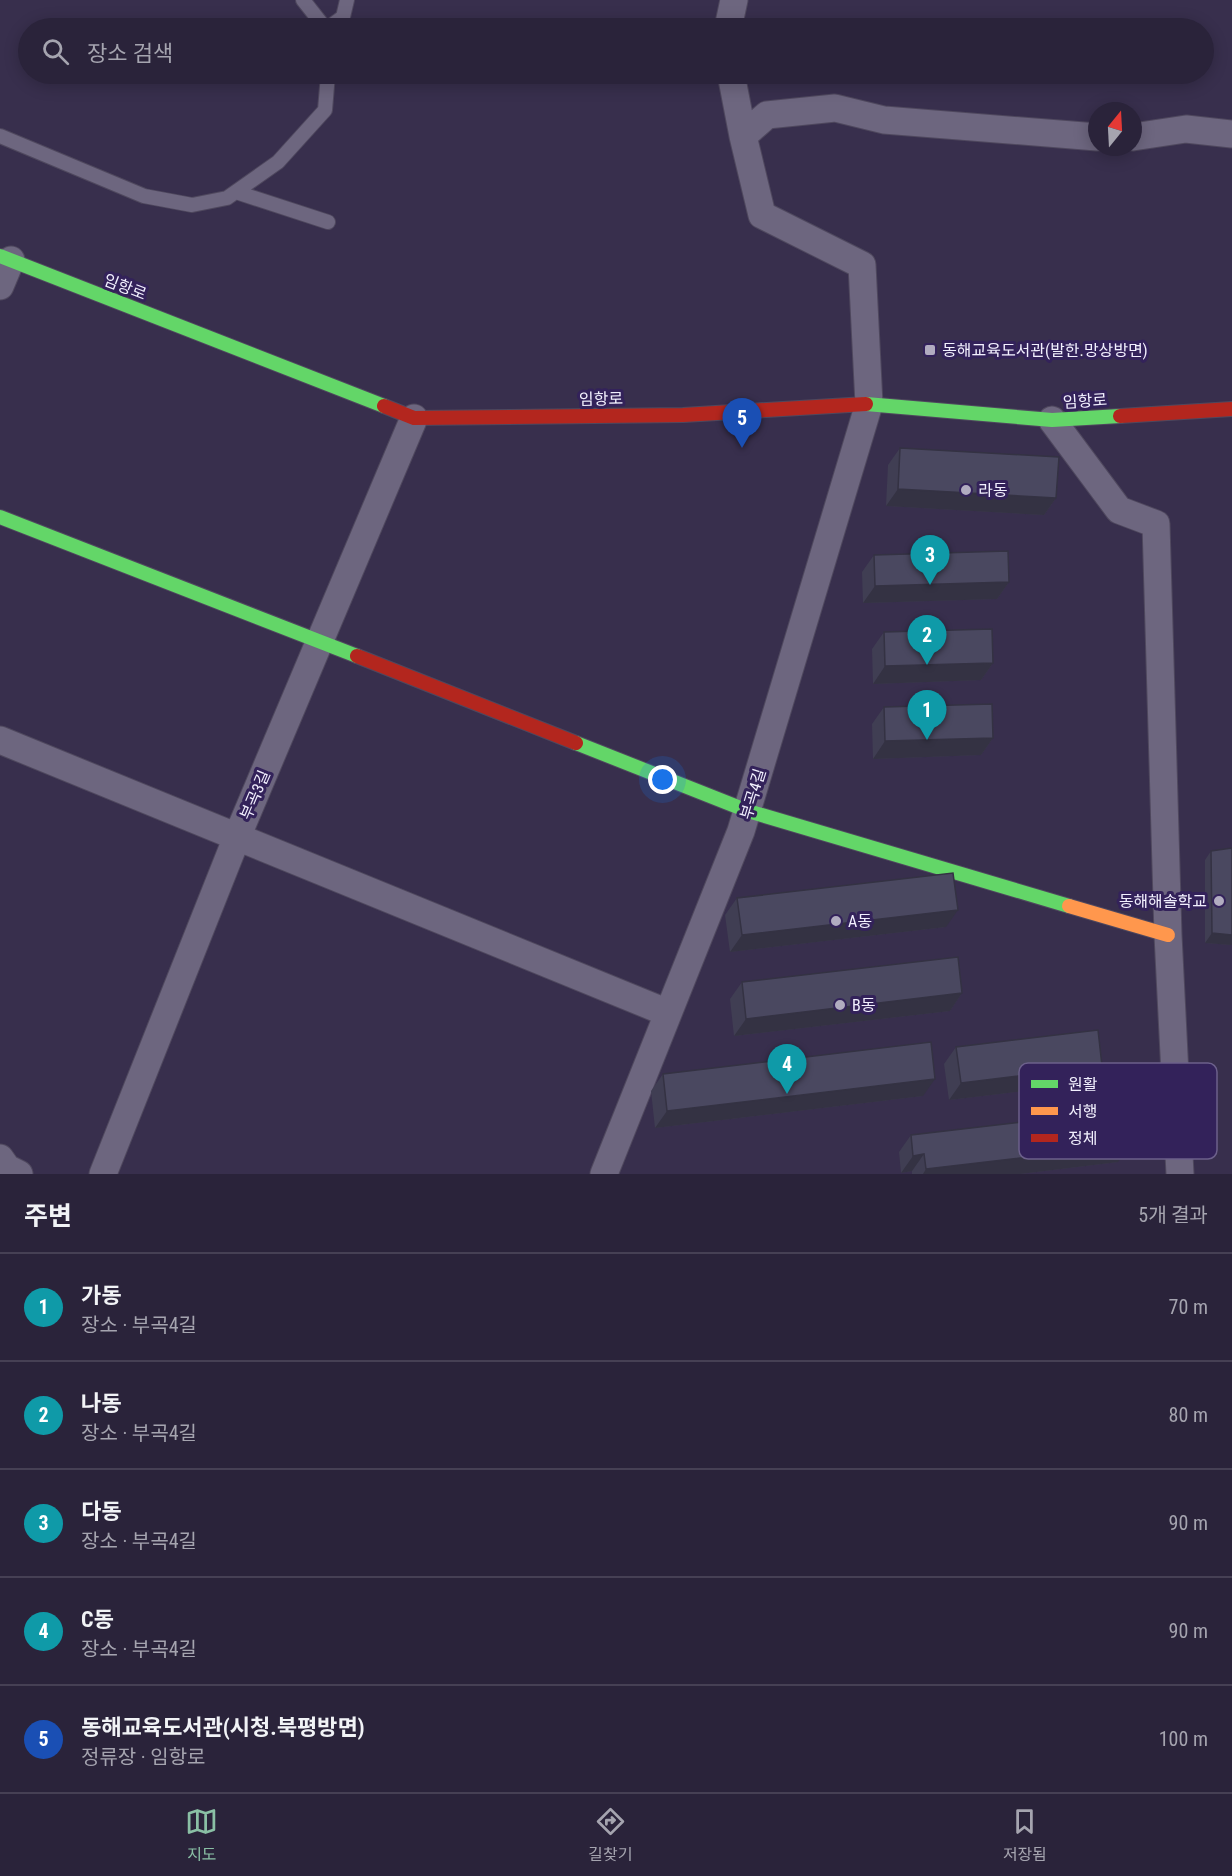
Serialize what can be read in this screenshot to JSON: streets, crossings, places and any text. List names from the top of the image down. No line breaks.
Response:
{"streets":{"street":["임항로","부곡4길","부곡3길"]},"crossings":[["임항로","부곡4길"],["임항로","부곡3길"]],"places":{"transit":["동해교육도서관(발한.망상방면)"],"other":["라동","동해해솔학교","A동","B동"]},"legend":["원활","서행","정체"],"north":"top","page":{"search":"장소 검색","pins":["5","3","2","1","4"],"heading":["주변","5개 결과"],"list":[{"mark":"1","name":"가동","note":"장소 · 부곡4길","value":"70 m"},{"mark":"2","name":"나동","note":"장소 · 부곡4길","value":"80 m"},{"mark":"3","name":"다동","note":"장소 · 부곡4길","value":"90 m"},{"mark":"4","name":"C동","note":"장소 · 부곡4길","value":"90 m"},{"mark":"5","name":"동해교육도서관(시청.북평방면)","note":"정류장 · 임항로","value":"100 m"}],"nav":["지도","길찾기","저장됨"]}}
